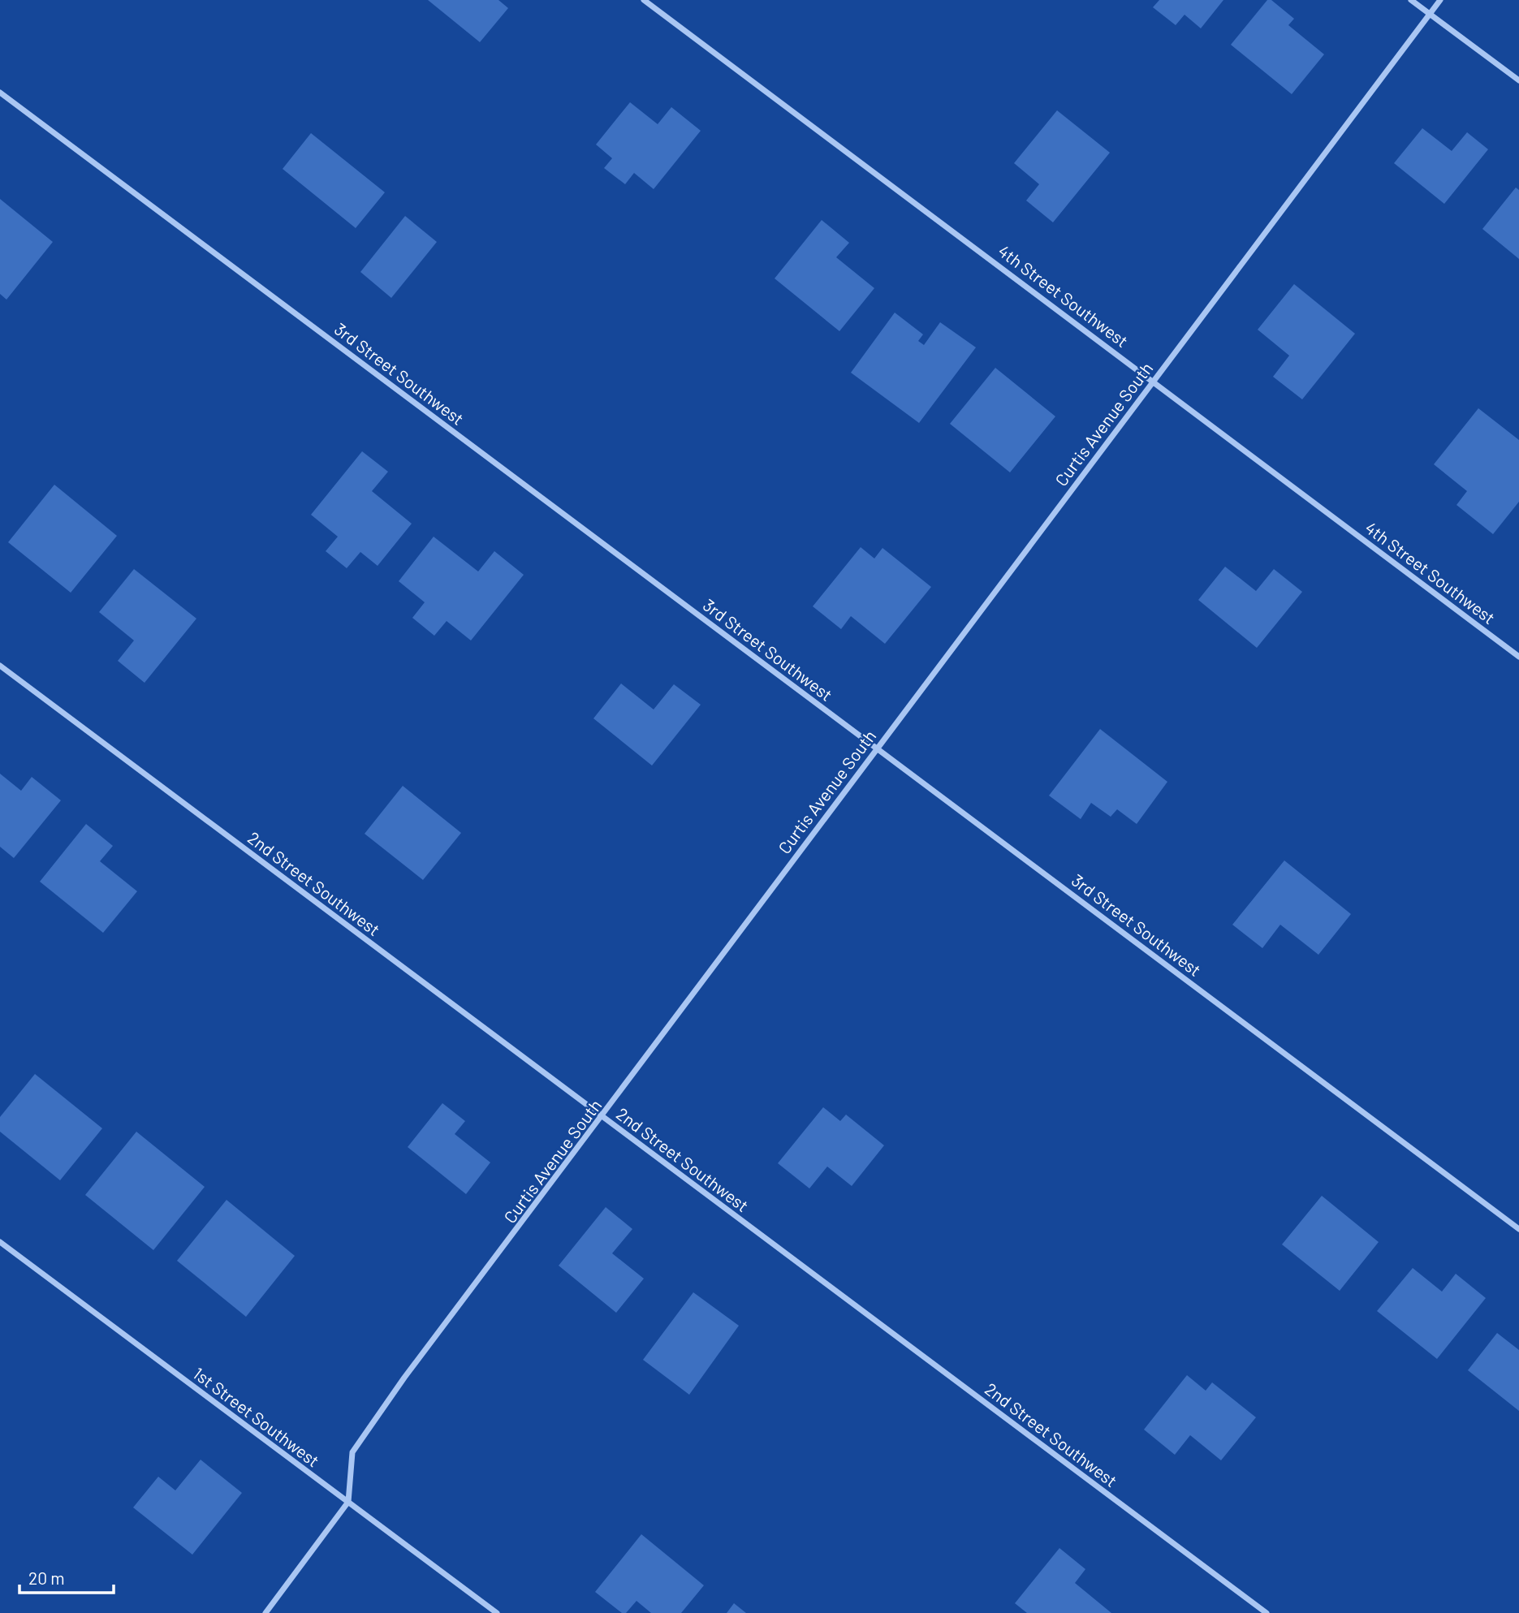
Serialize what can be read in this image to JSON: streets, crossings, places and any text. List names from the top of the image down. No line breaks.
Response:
{"streets":{"street":["4th Street Southwest","3rd Street Southwest","Curtis Avenue South","2nd Street Southwest","1st Street Southwest"]},"crossings":[["4th Street Southwest","Curtis Avenue South"],["3rd Street Southwest","Curtis Avenue South"],["Curtis Avenue South","2nd Street Southwest"],["Curtis Avenue South","1st Street Southwest"]],"scale_bar":"20 m"}
